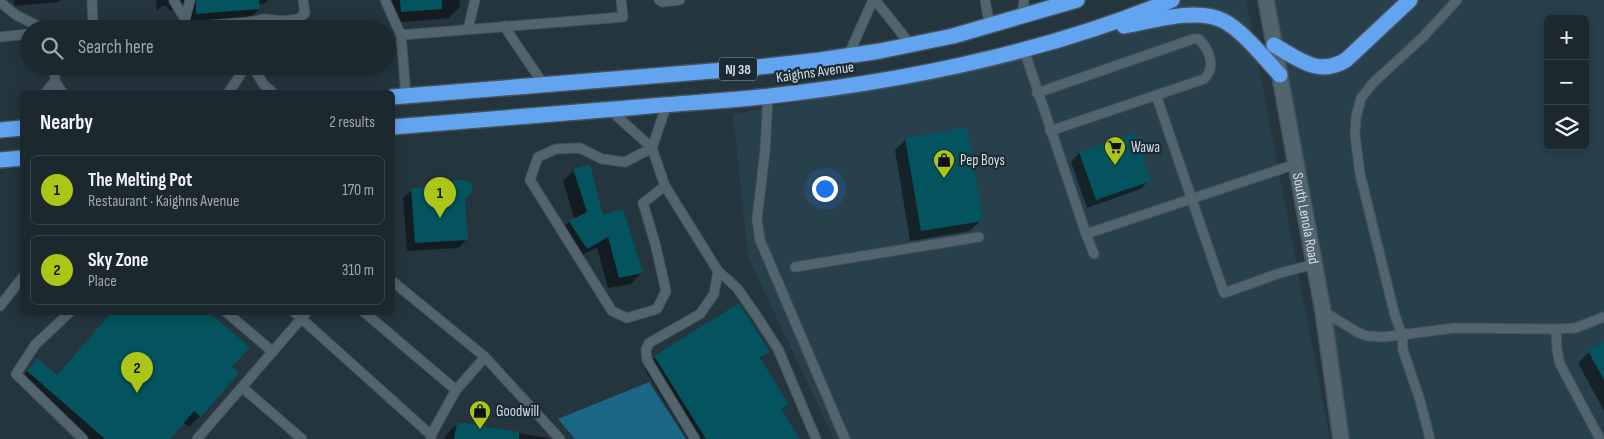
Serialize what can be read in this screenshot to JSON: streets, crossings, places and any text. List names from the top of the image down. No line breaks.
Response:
{"streets":{"highway":["NJ 38","Kaighns Avenue"],"street":["South Lenola Road"]},"places":{"supermarket":["Wawa"],"shop":["Pep Boys","Goodwill"]},"page":{"map_buttons":["+","−"],"search":"Search here","heading":["Nearby","2 results"],"list":[{"mark":"1","name":"The Melting Pot","note":"Restaurant · Kaighns Avenue","value":"170 m"},{"mark":"2","name":"Sky Zone","note":"Place","value":"310 m"}],"pins":["1","2"]}}
